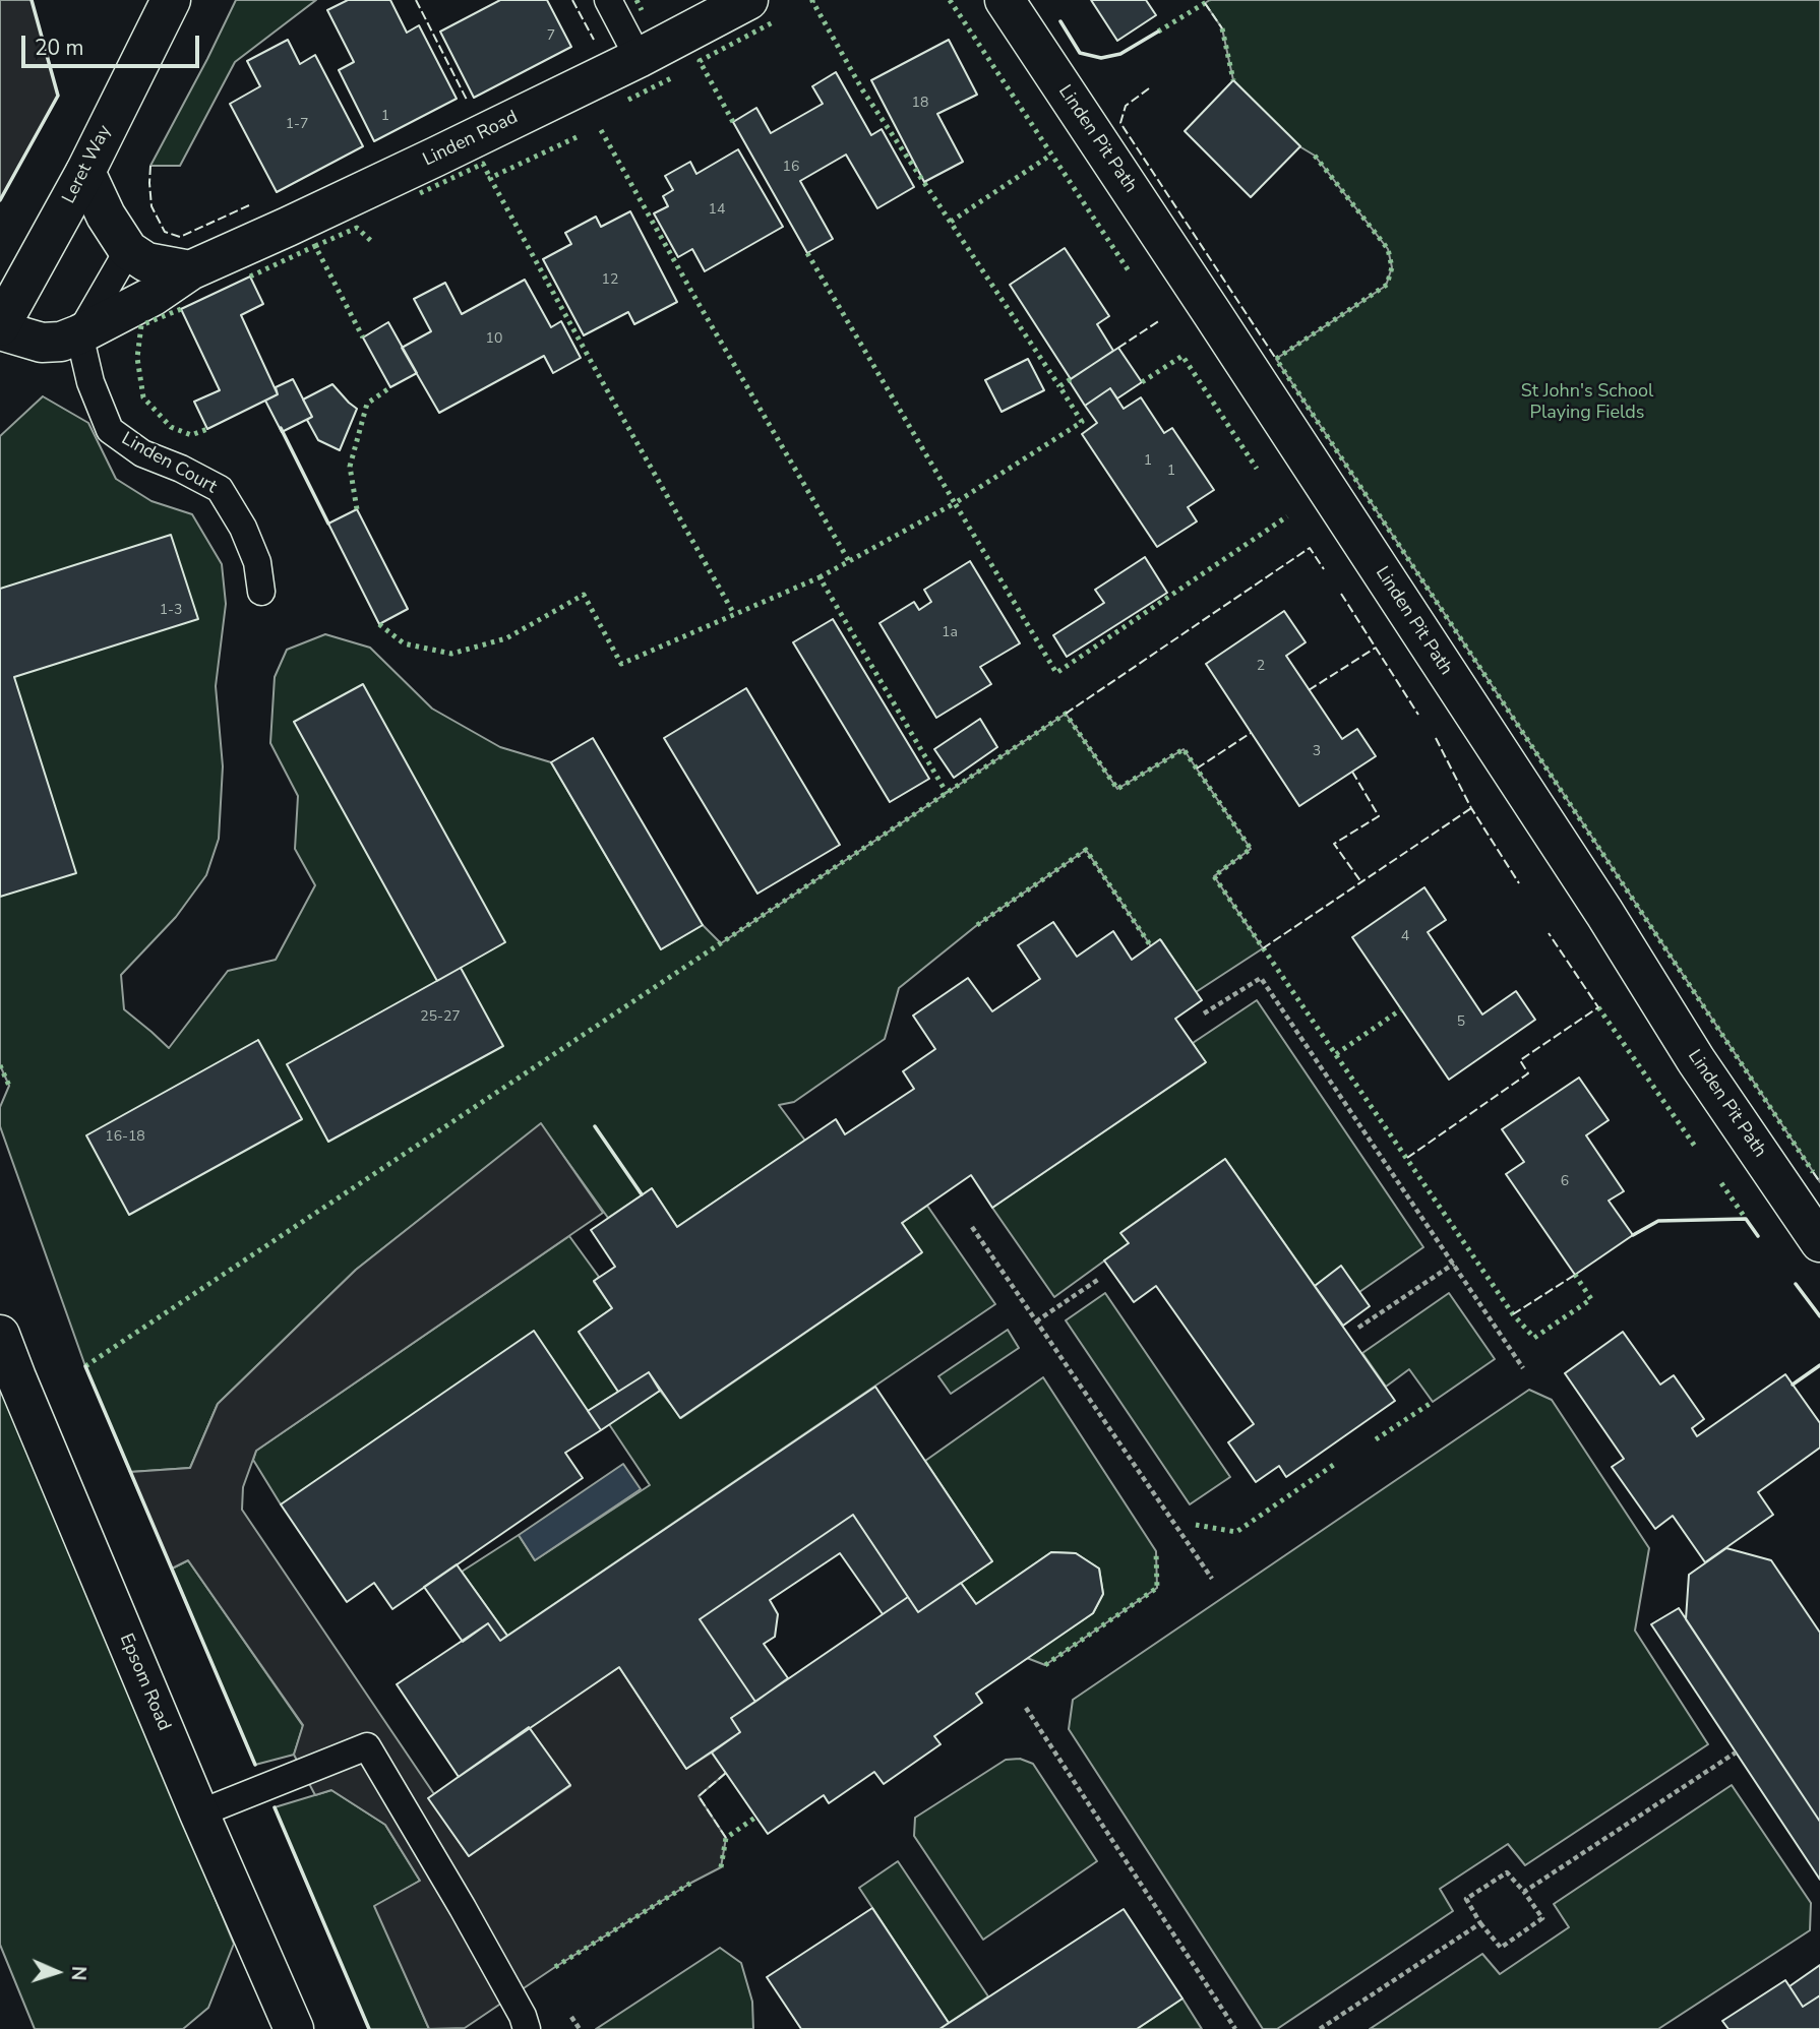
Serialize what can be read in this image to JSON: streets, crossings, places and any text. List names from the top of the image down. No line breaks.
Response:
{"streets":{"street":["Linden Road","Linden Pit Path","Leret Way","Epsom Road"],"lane":["Linden Court"]},"crossings":[["Linden Road","Leret Way"],["Linden Road","Linden Court"]],"parks":["St John's School Playing Fields"],"house_numbers":["7","18","1","1-7","16","14","12","10","1","1","1-3","1a","2","3","4","25-27","5","16-18","6"],"scale_bar":"20 m","north":"right"}
